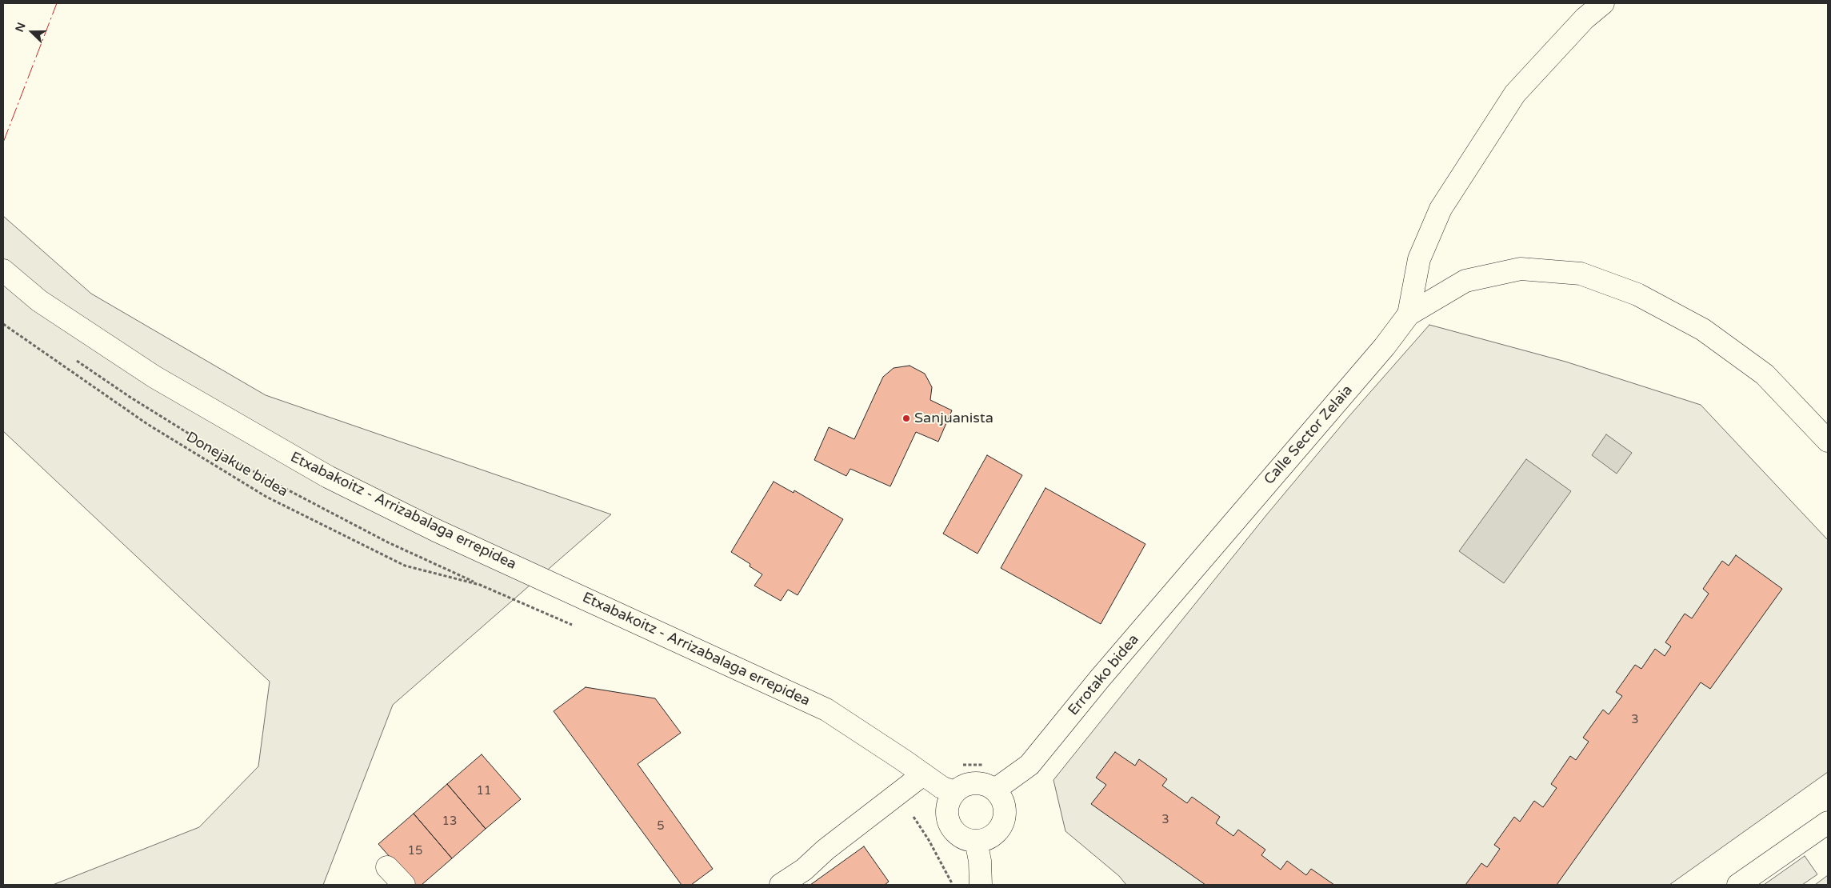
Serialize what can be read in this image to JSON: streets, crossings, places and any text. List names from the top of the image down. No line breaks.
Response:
{"streets":{"street":["Calle Sector Zelaia","Etxabakoitz - Arrizabalaga errepidea","Errotako bidea"],"path":["Donejakue bidea"]},"crossings":[["Calle Sector Zelaia","Errotako bidea"],["Etxabakoitz - Arrizabalaga errepidea","Errotako bidea"]],"places":["Sanjuanista"],"house_numbers":["3","11","3","13","5","15"],"north":"left"}
